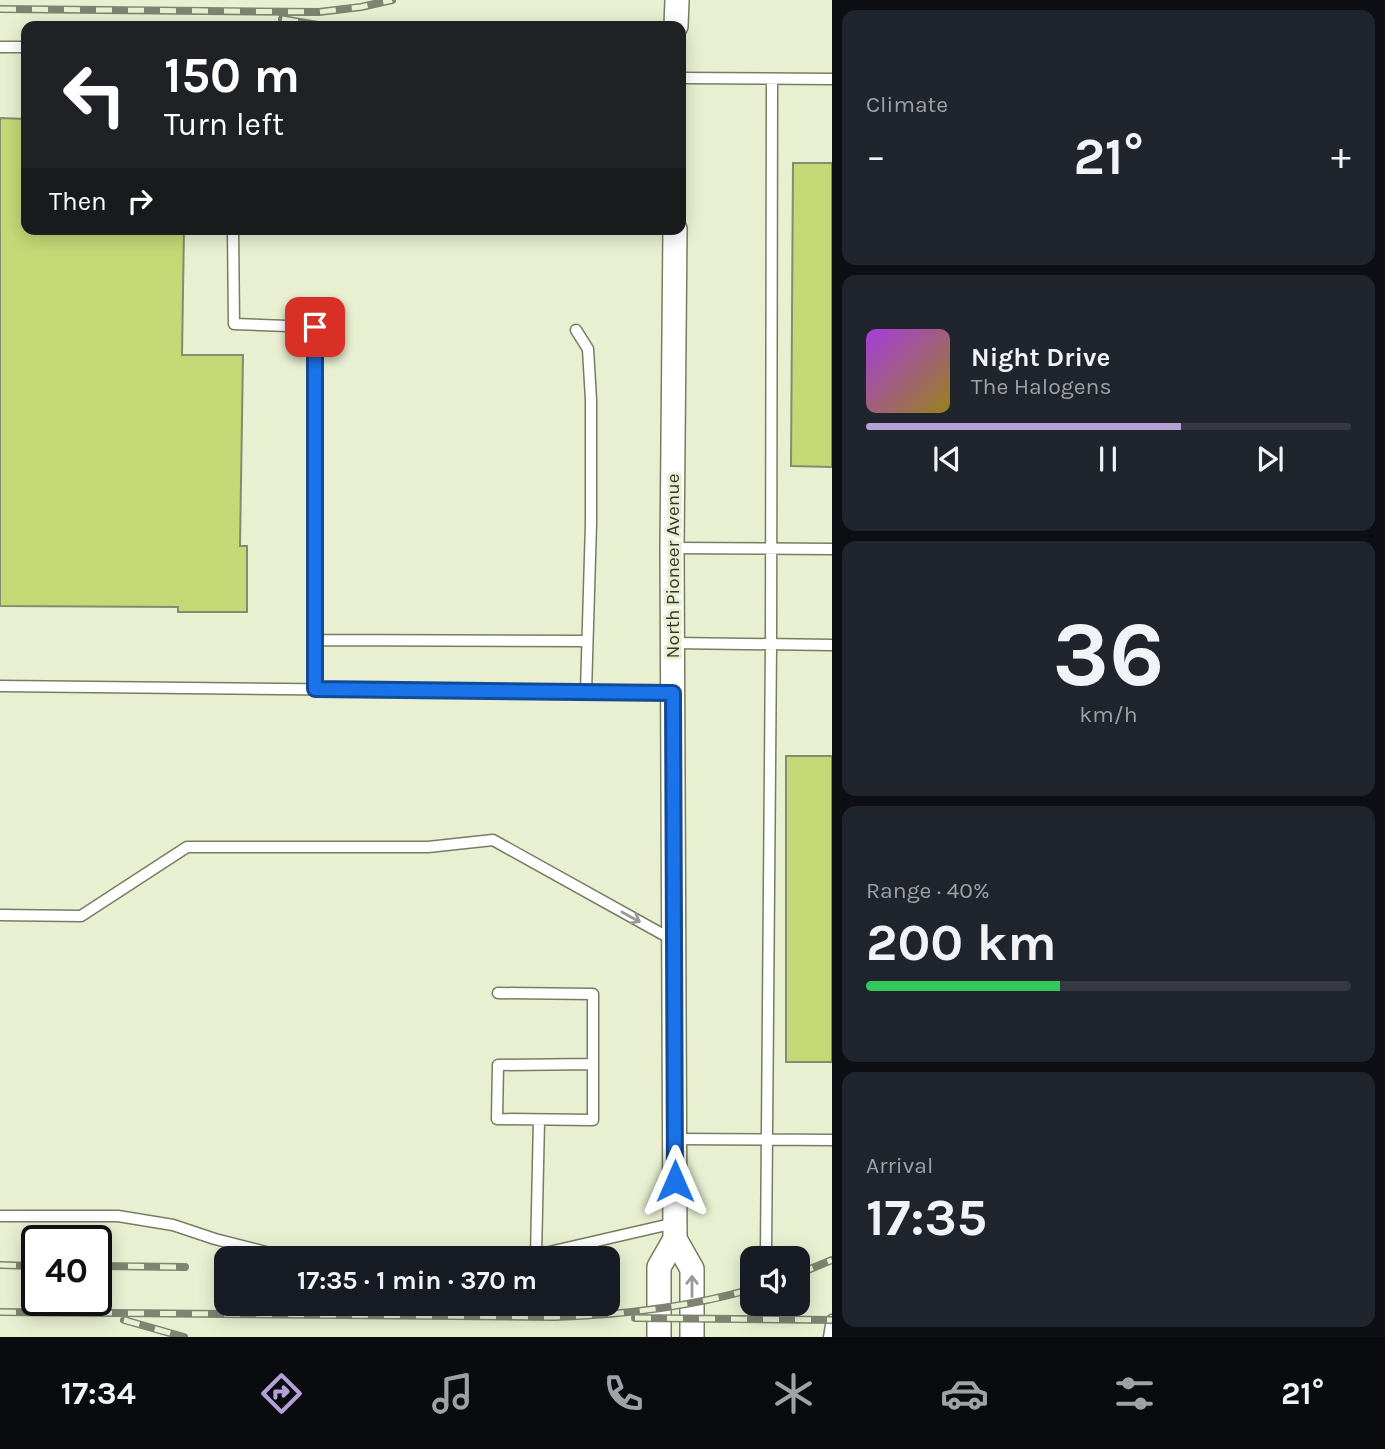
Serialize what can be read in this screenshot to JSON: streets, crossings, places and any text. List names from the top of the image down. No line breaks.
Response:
{"streets":{"street":["North Pioneer Avenue"]},"page":{"tile":["Climate",["36","km/h"],["Range · 40%","200 km"],["Arrival","17:35"]],"turn":["150 m","Turn left"],"heat":["−","21°","+"],"then":"Then","song":["Night Drive","The Halogens"],"limit":"40","trip":"17:35 · 1 min · 370 m","tabs":["17:34","21°"]}}
